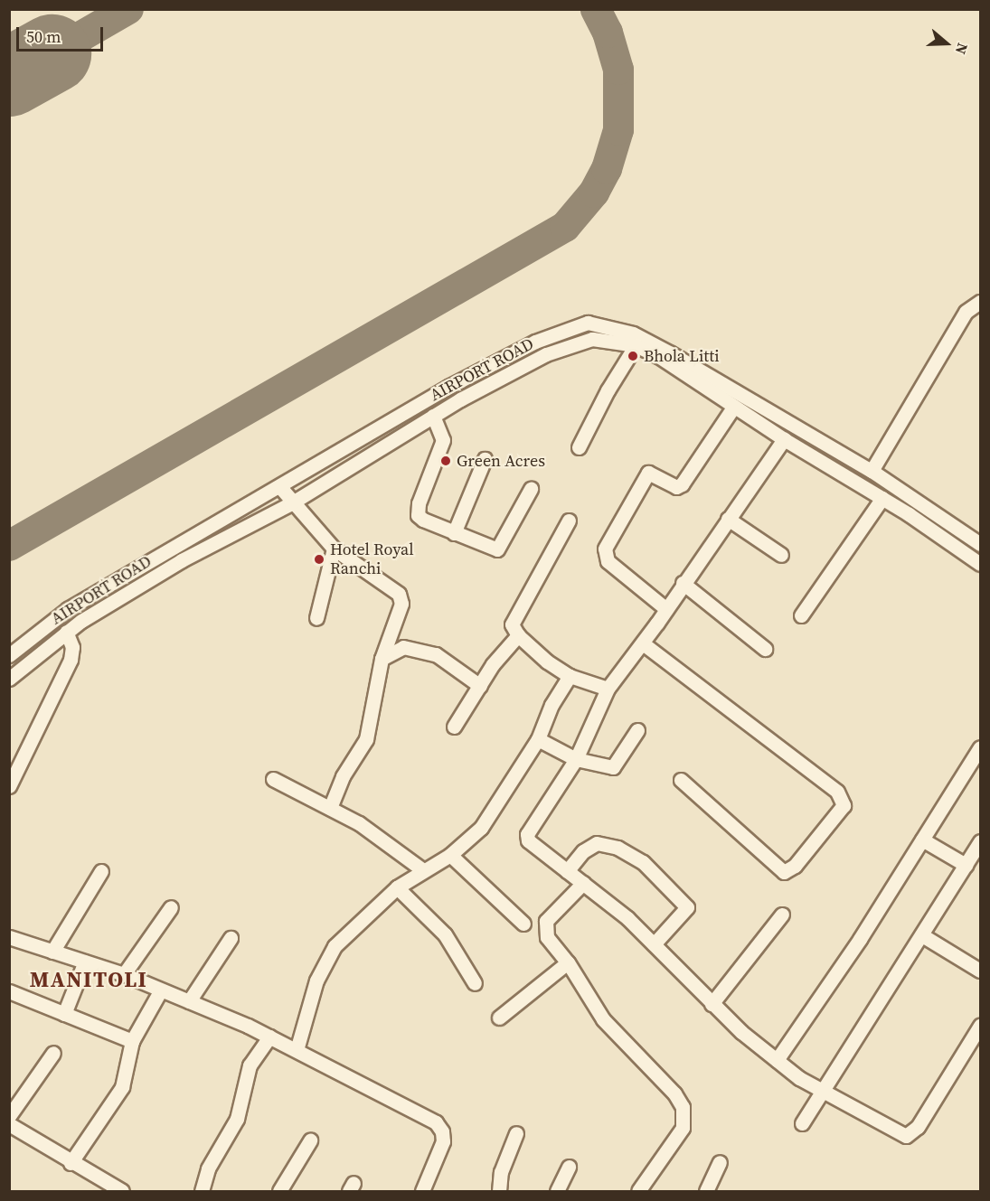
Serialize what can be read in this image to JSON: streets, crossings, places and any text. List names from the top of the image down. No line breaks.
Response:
{"streets":{"street":["AIRPORT ROAD"]},"districts":["MANITOLI"],"places":["Bhola Litti","Green Acres","Hotel Royal Ranchi"],"scale_bar":"50 m","north":"right"}
